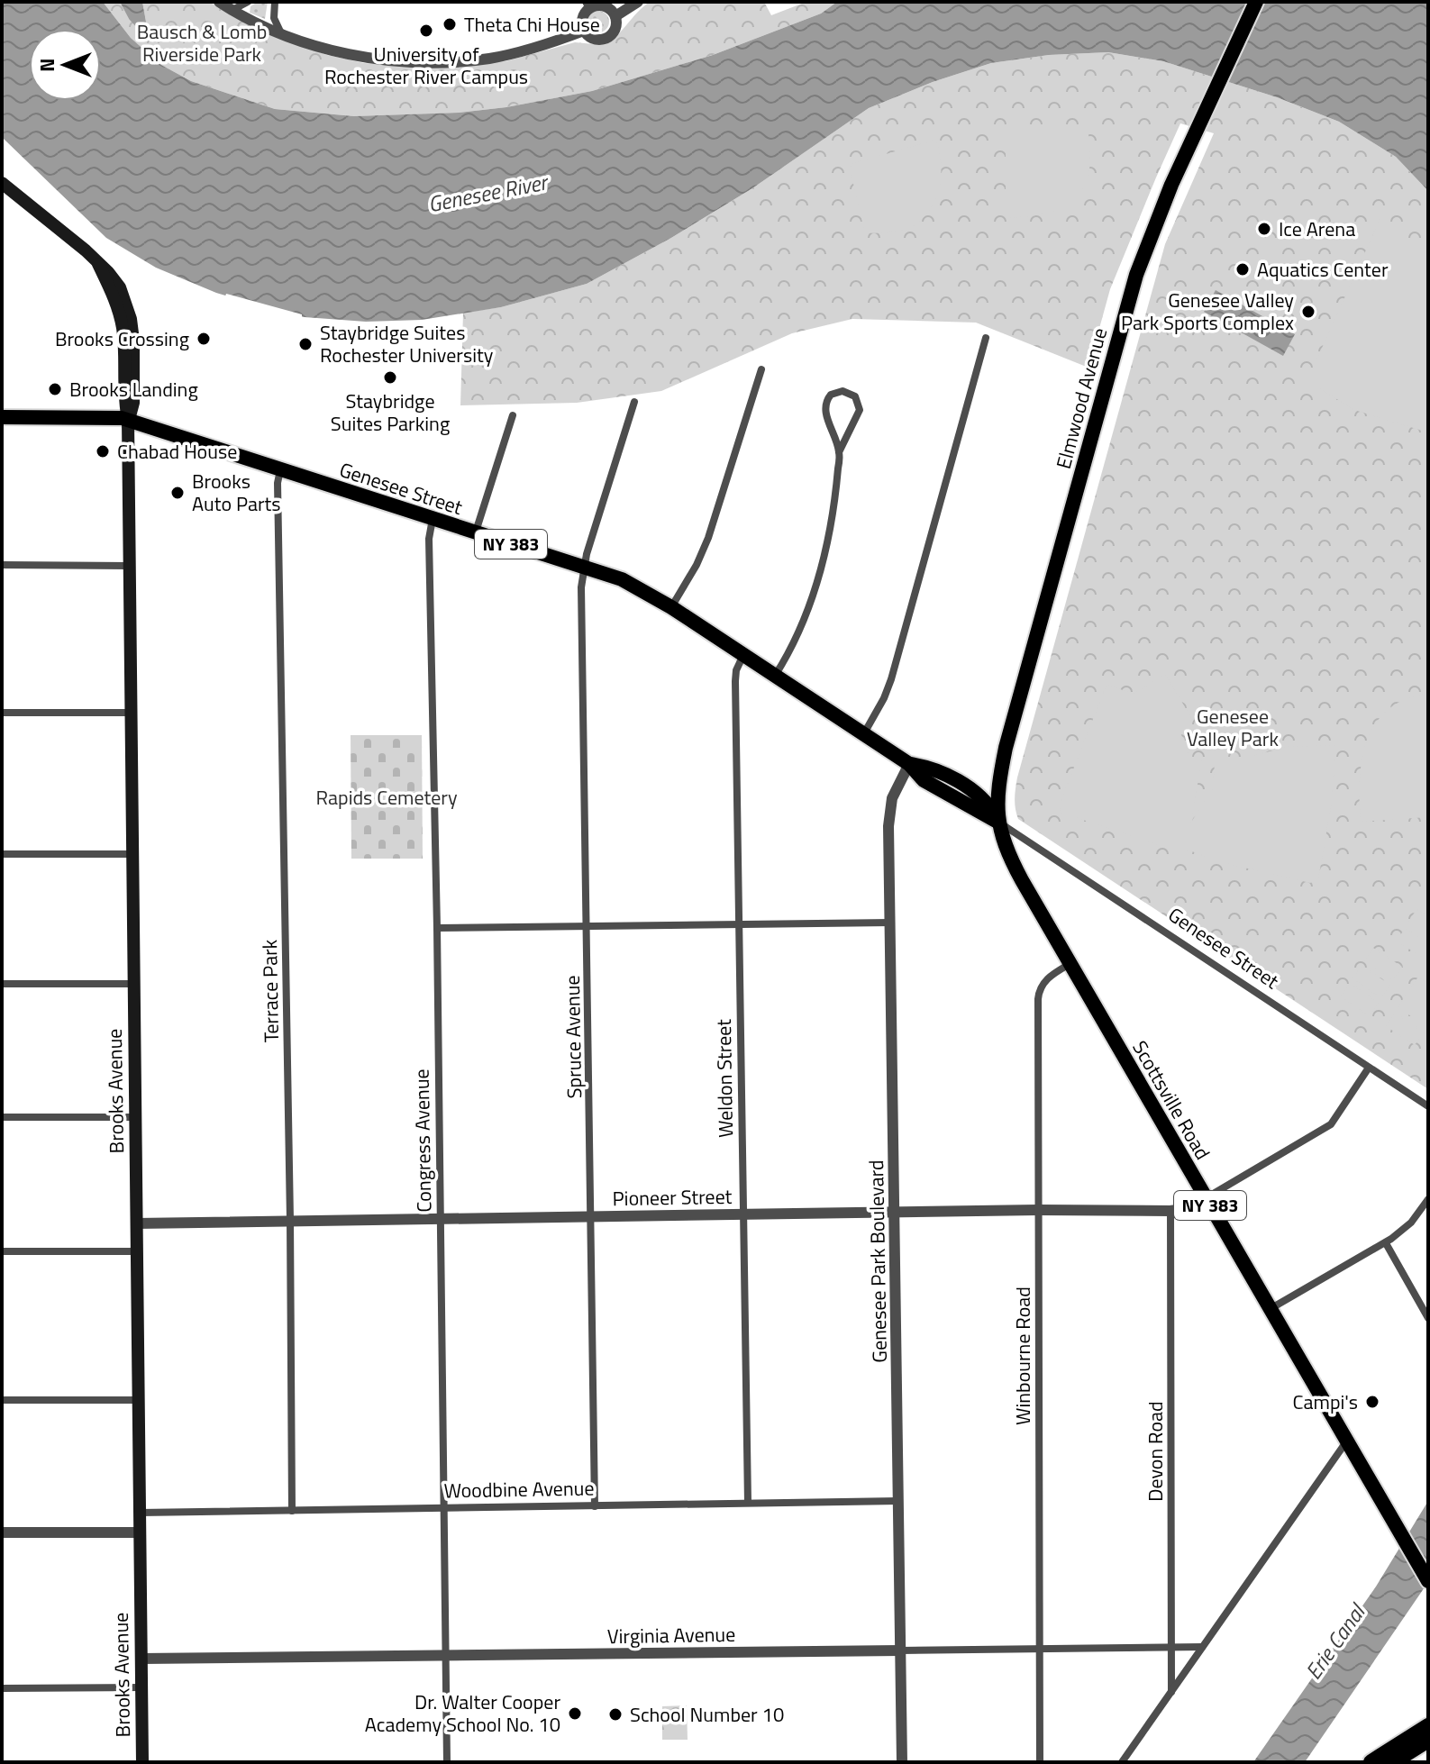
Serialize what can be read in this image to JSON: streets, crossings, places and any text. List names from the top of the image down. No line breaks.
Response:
{"streets":{"main road":["Elmwood Avenue","Genesee Street","NY 383","Brooks Avenue","Scottsville Road"],"street":["Terrace Park","Spruce Avenue","Weldon Street","Congress Avenue","Pioneer Street","Genesee Park Boulevard","Winbourne Road","Devon Road","Woodbine Avenue","Virginia Avenue"]},"crossings":[["Elmwood Avenue","Genesee Street"],["Elmwood Avenue","Scottsville Road"],["Genesee Street","Terrace Park"],["Genesee Street","Spruce Avenue"],["Genesee Street","Weldon Street"],["Genesee Street","Brooks Avenue"],["Genesee Street","Scottsville Road"],["Genesee Street","Congress Avenue"],["Genesee Street","Genesee Park Boulevard"],["Terrace Park","Pioneer Street"],["Terrace Park","Woodbine Avenue"],["Spruce Avenue","Pioneer Street"],["Spruce Avenue","Woodbine Avenue"],["Weldon Street","Pioneer Street"],["Weldon Street","Woodbine Avenue"],["Brooks Avenue","Pioneer Street"],["Brooks Avenue","Woodbine Avenue"],["Brooks Avenue","Virginia Avenue"],["Scottsville Road","Pioneer Street"],["Scottsville Road","Winbourne Road"],["Congress Avenue","Pioneer Street"],["Congress Avenue","Woodbine Avenue"],["Congress Avenue","Virginia Avenue"],["Pioneer Street","Genesee Park Boulevard"],["Pioneer Street","Winbourne Road"],["Pioneer Street","Devon Road"],["Genesee Park Boulevard","Woodbine Avenue"],["Genesee Park Boulevard","Virginia Avenue"],["Winbourne Road","Virginia Avenue"],["Devon Road","Virginia Avenue"]],"water":["Genesee River","Erie Canal"],"parks":["Bausch & Lomb Riverside Park","Genesee Valley Park","Rapids Cemetery"],"places":["Theta Chi House","University of Rochester River Campus","Ice Arena","Aquatics Center","Genesee Valley Park Sports Complex","Brooks Crossing","Staybridge Suites Rochester University","Staybridge Suites Parking","Brooks Landing","Chabad House","Brooks Auto Parts","Campi's","Dr. Walter Cooper Academy School No. 10","School Number 10"],"north":"left"}
